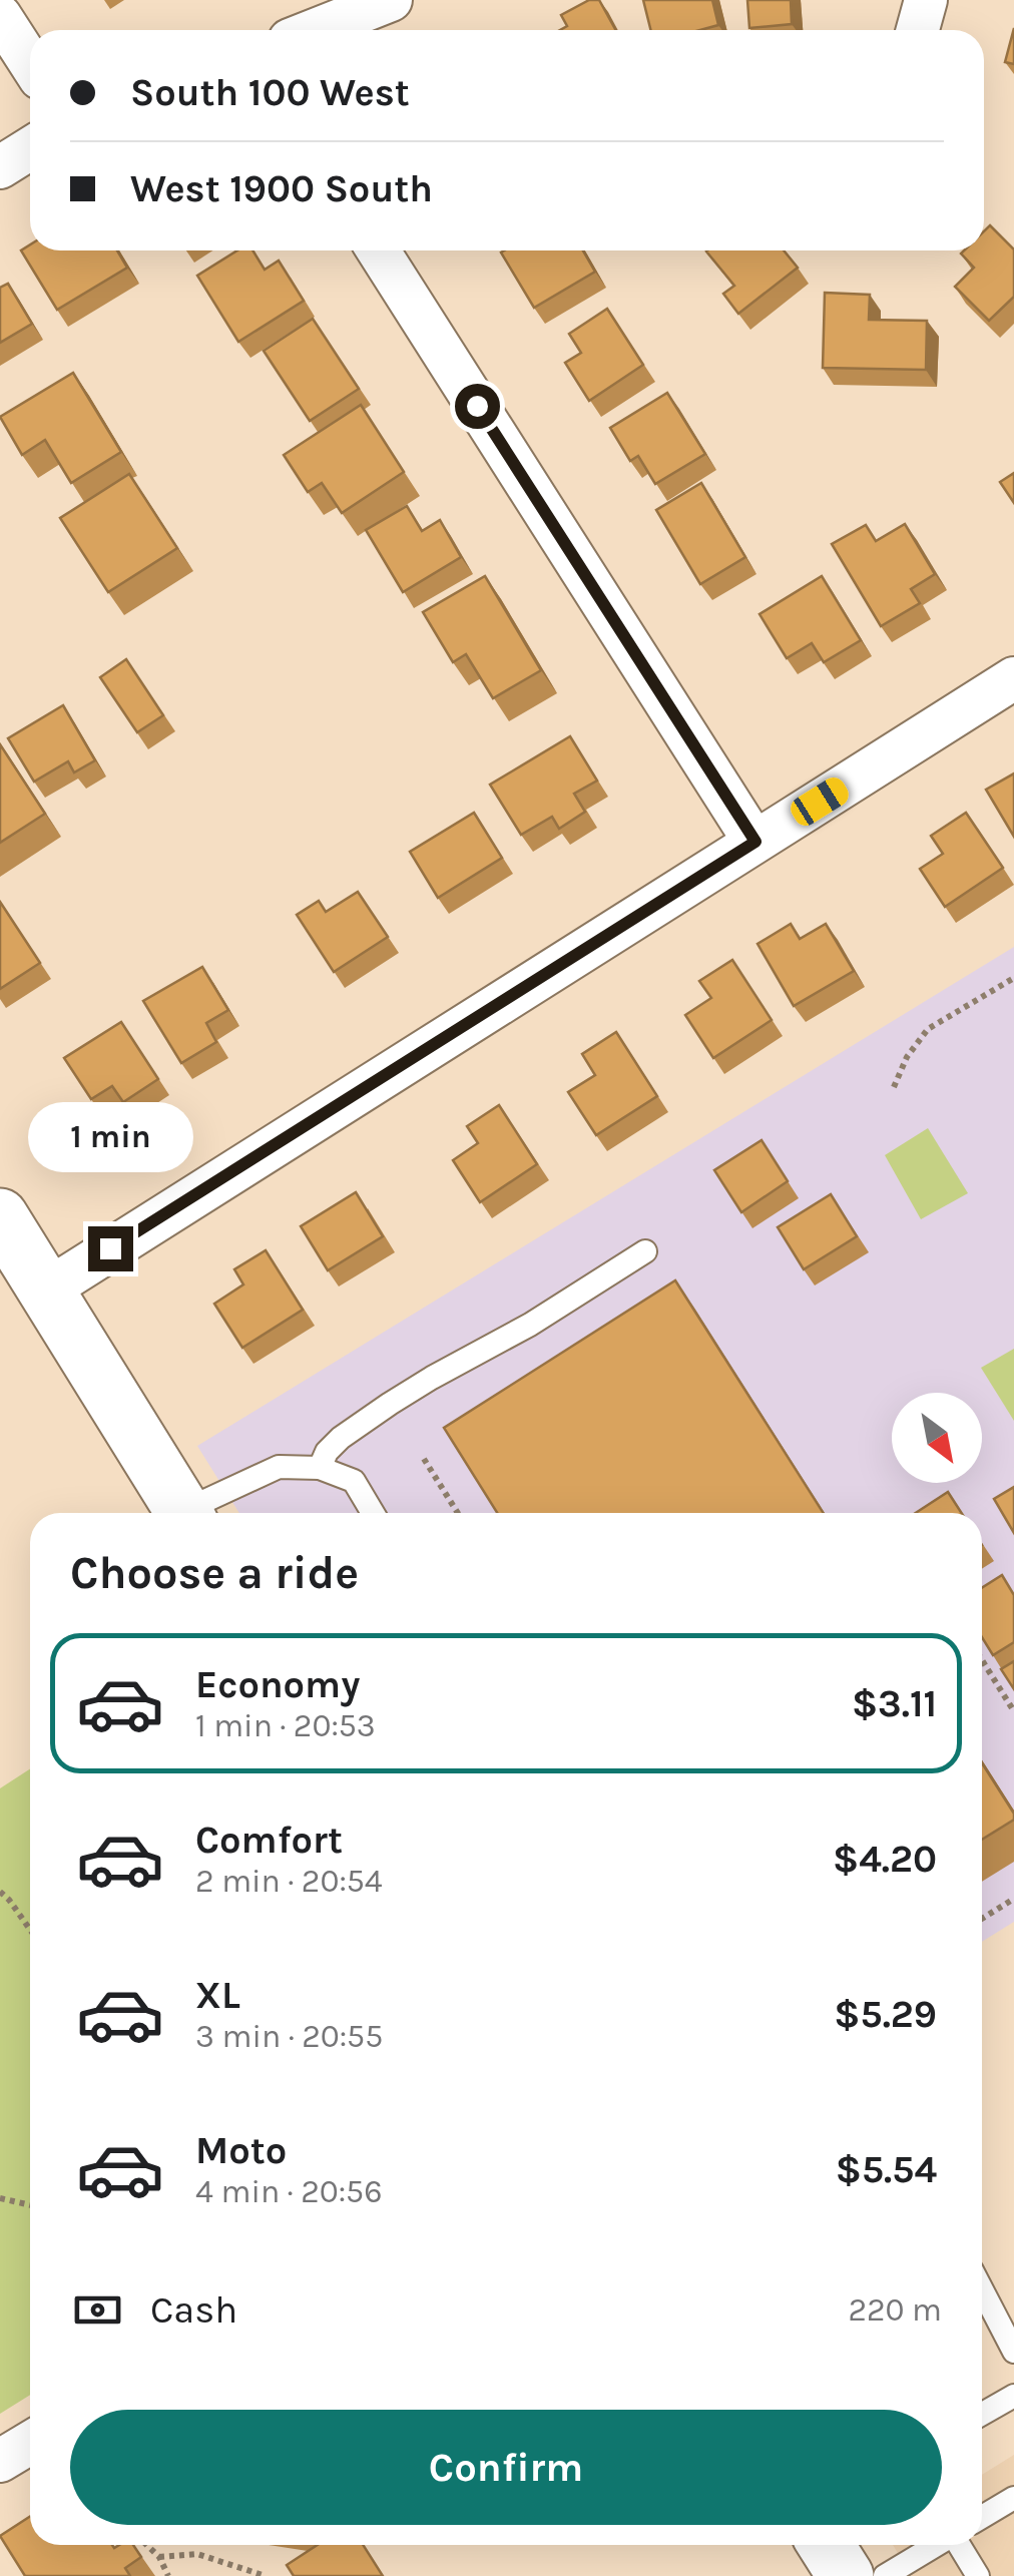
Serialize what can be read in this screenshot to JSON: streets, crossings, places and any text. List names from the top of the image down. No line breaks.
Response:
{"north":"bottom right","page":{"banner":["South 100 West","West 1900 South"],"bubble":"1 min","heading":"Choose a ride","list":[{"name":"Economy","note":"1 min · 20:53","value":"$3.11"},{"name":"Comfort","note":"2 min · 20:54","value":"$4.20"},{"name":"XL","note":"3 min · 20:55","value":"$5.29"},{"name":"Moto","note":"4 min · 20:56","value":"$5.54"}],"pay":["Cash","220 m"],"buttons":"Confirm"}}
